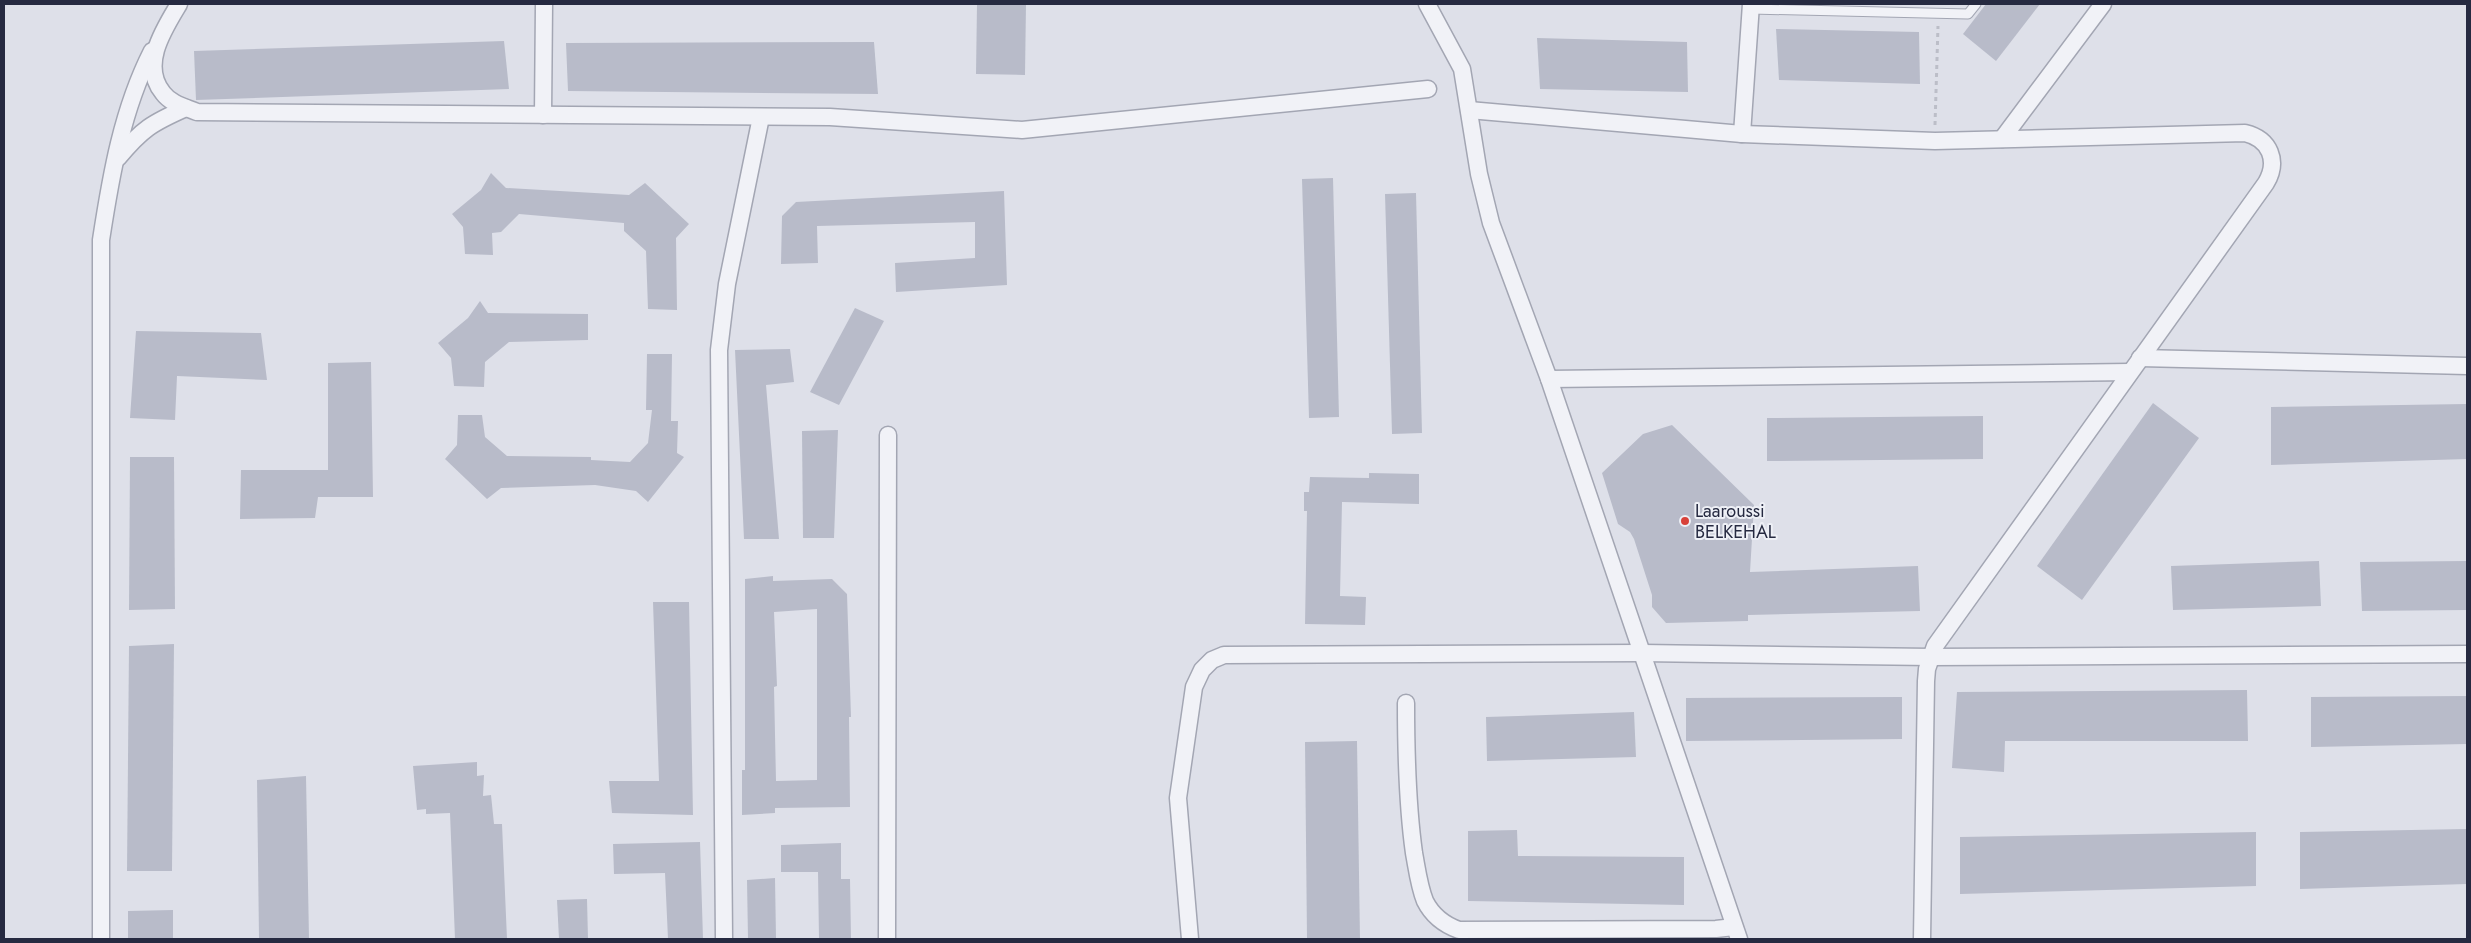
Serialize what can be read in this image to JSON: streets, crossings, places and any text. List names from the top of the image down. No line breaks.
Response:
{"places":["Laaroussi BELKEHAL"]}
